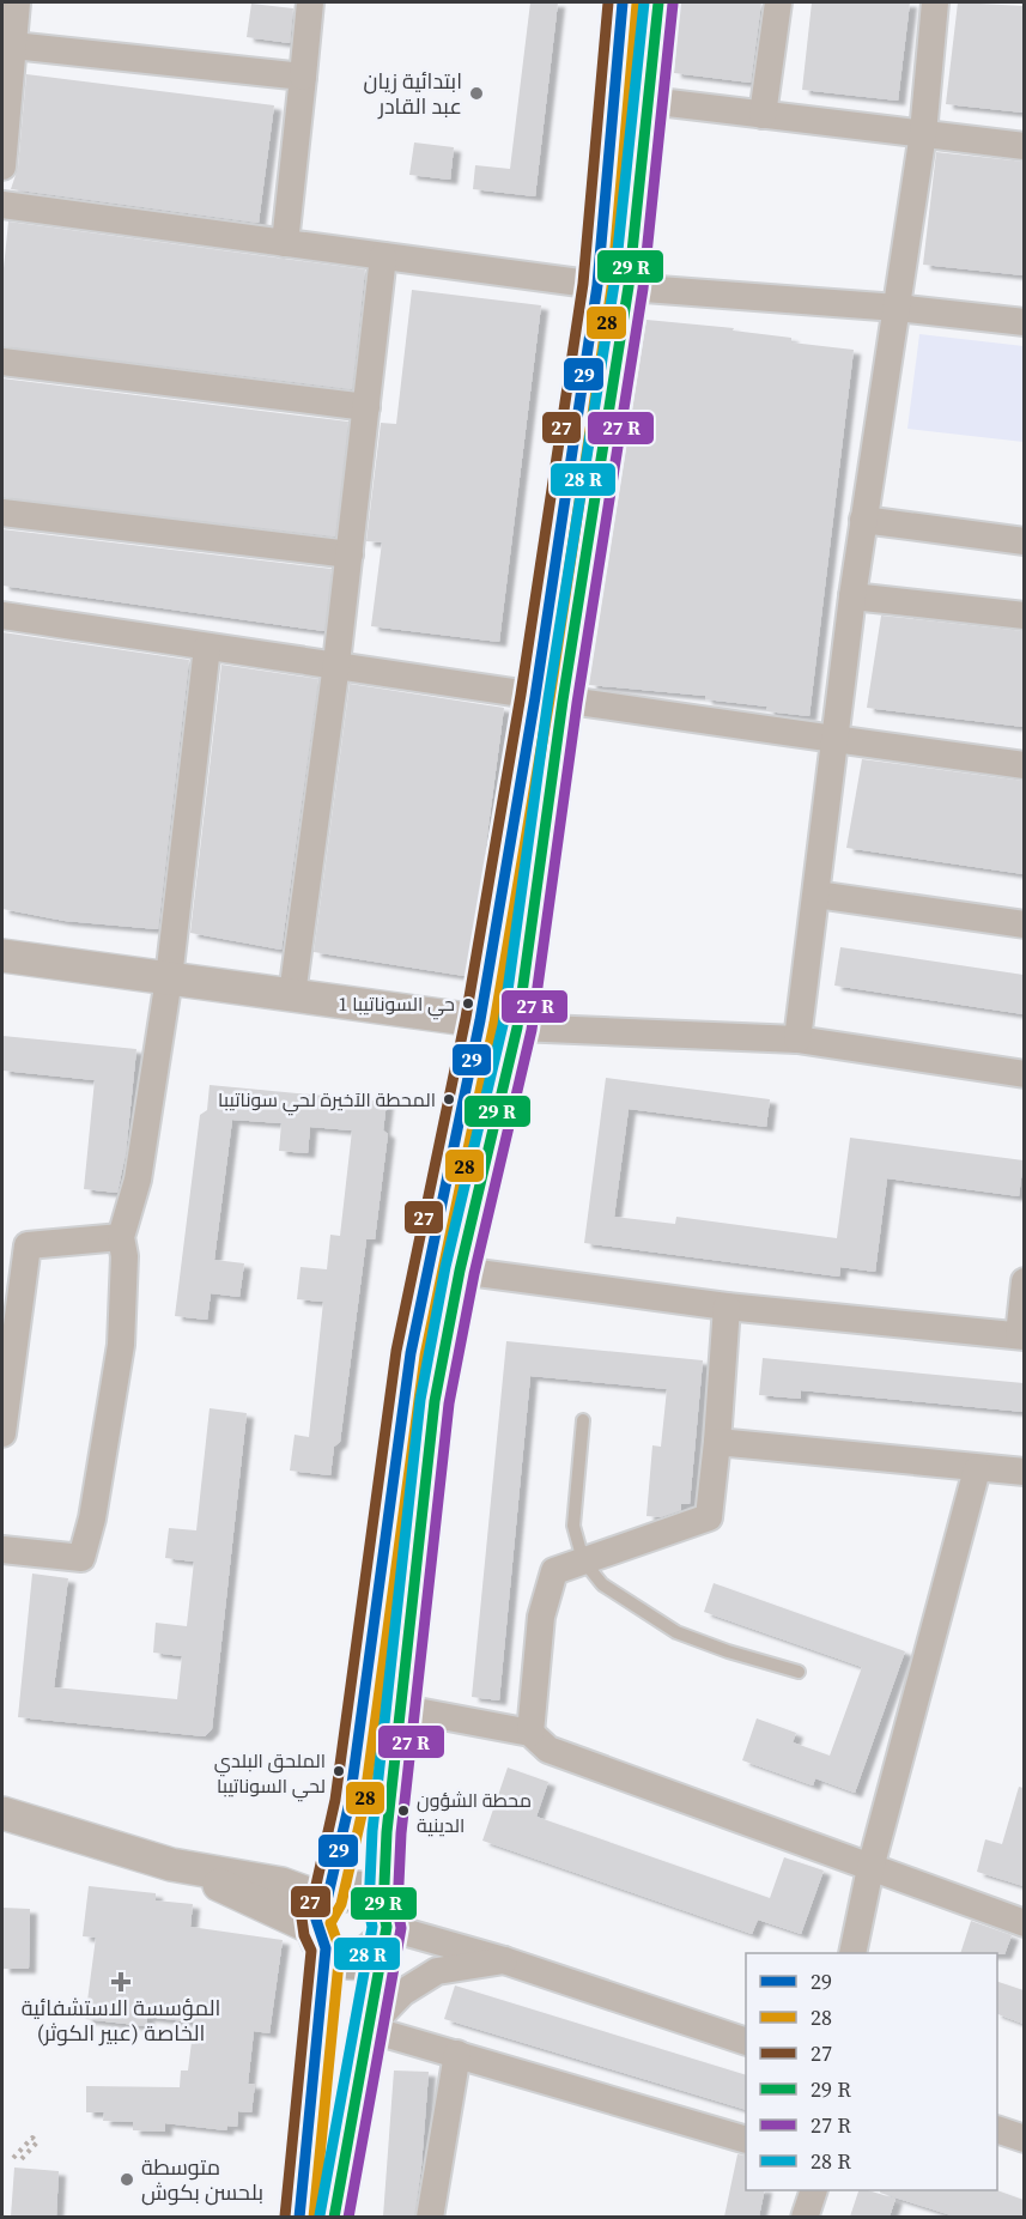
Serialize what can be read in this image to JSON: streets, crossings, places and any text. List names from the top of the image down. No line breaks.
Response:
{"places":{"other":["ابتدائية زيان عبد القادر","حي السوناتيبا 1","المحطة الآخيرة لحي سوناتيبا","الملحق البلدي لحي السوناتيبا","محطة الشؤون الدينية","متوسطة بلحسن بكوش"],"health":["المؤسسة الاستشفائية الخاصة (عبير الكوثر)"]},"lines":["transit line 29","transit line 27","transit line 28"],"legend":["29","28","27","29 R","27 R","28 R"]}
